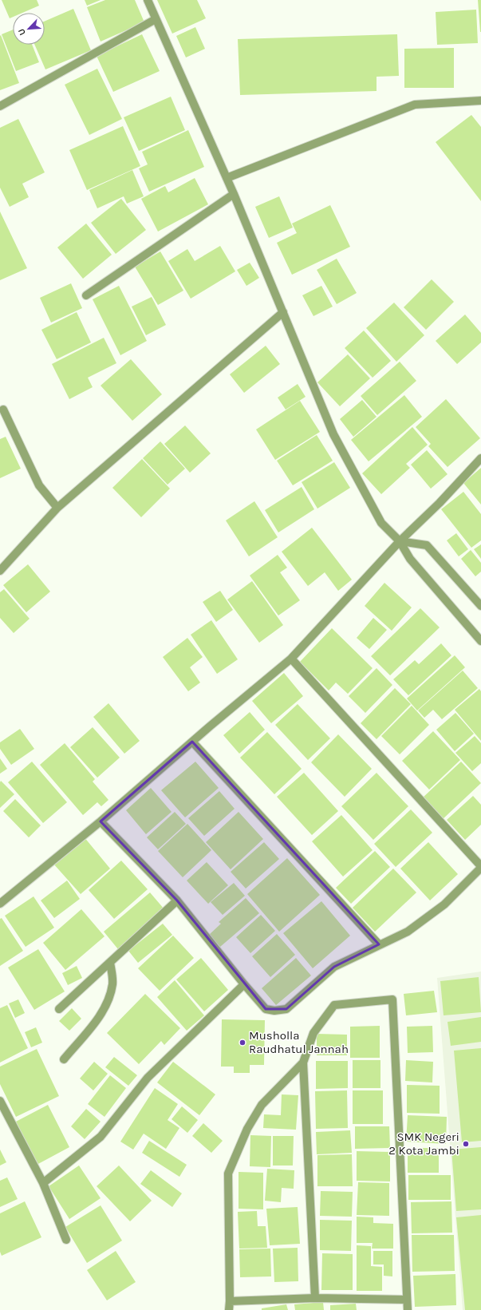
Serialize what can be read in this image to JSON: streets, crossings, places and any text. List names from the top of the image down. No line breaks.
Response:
{"places":["Musholla Raudhatul Jannah","SMK Negeri 2 Kota Jambi"],"north":"bottom left"}
